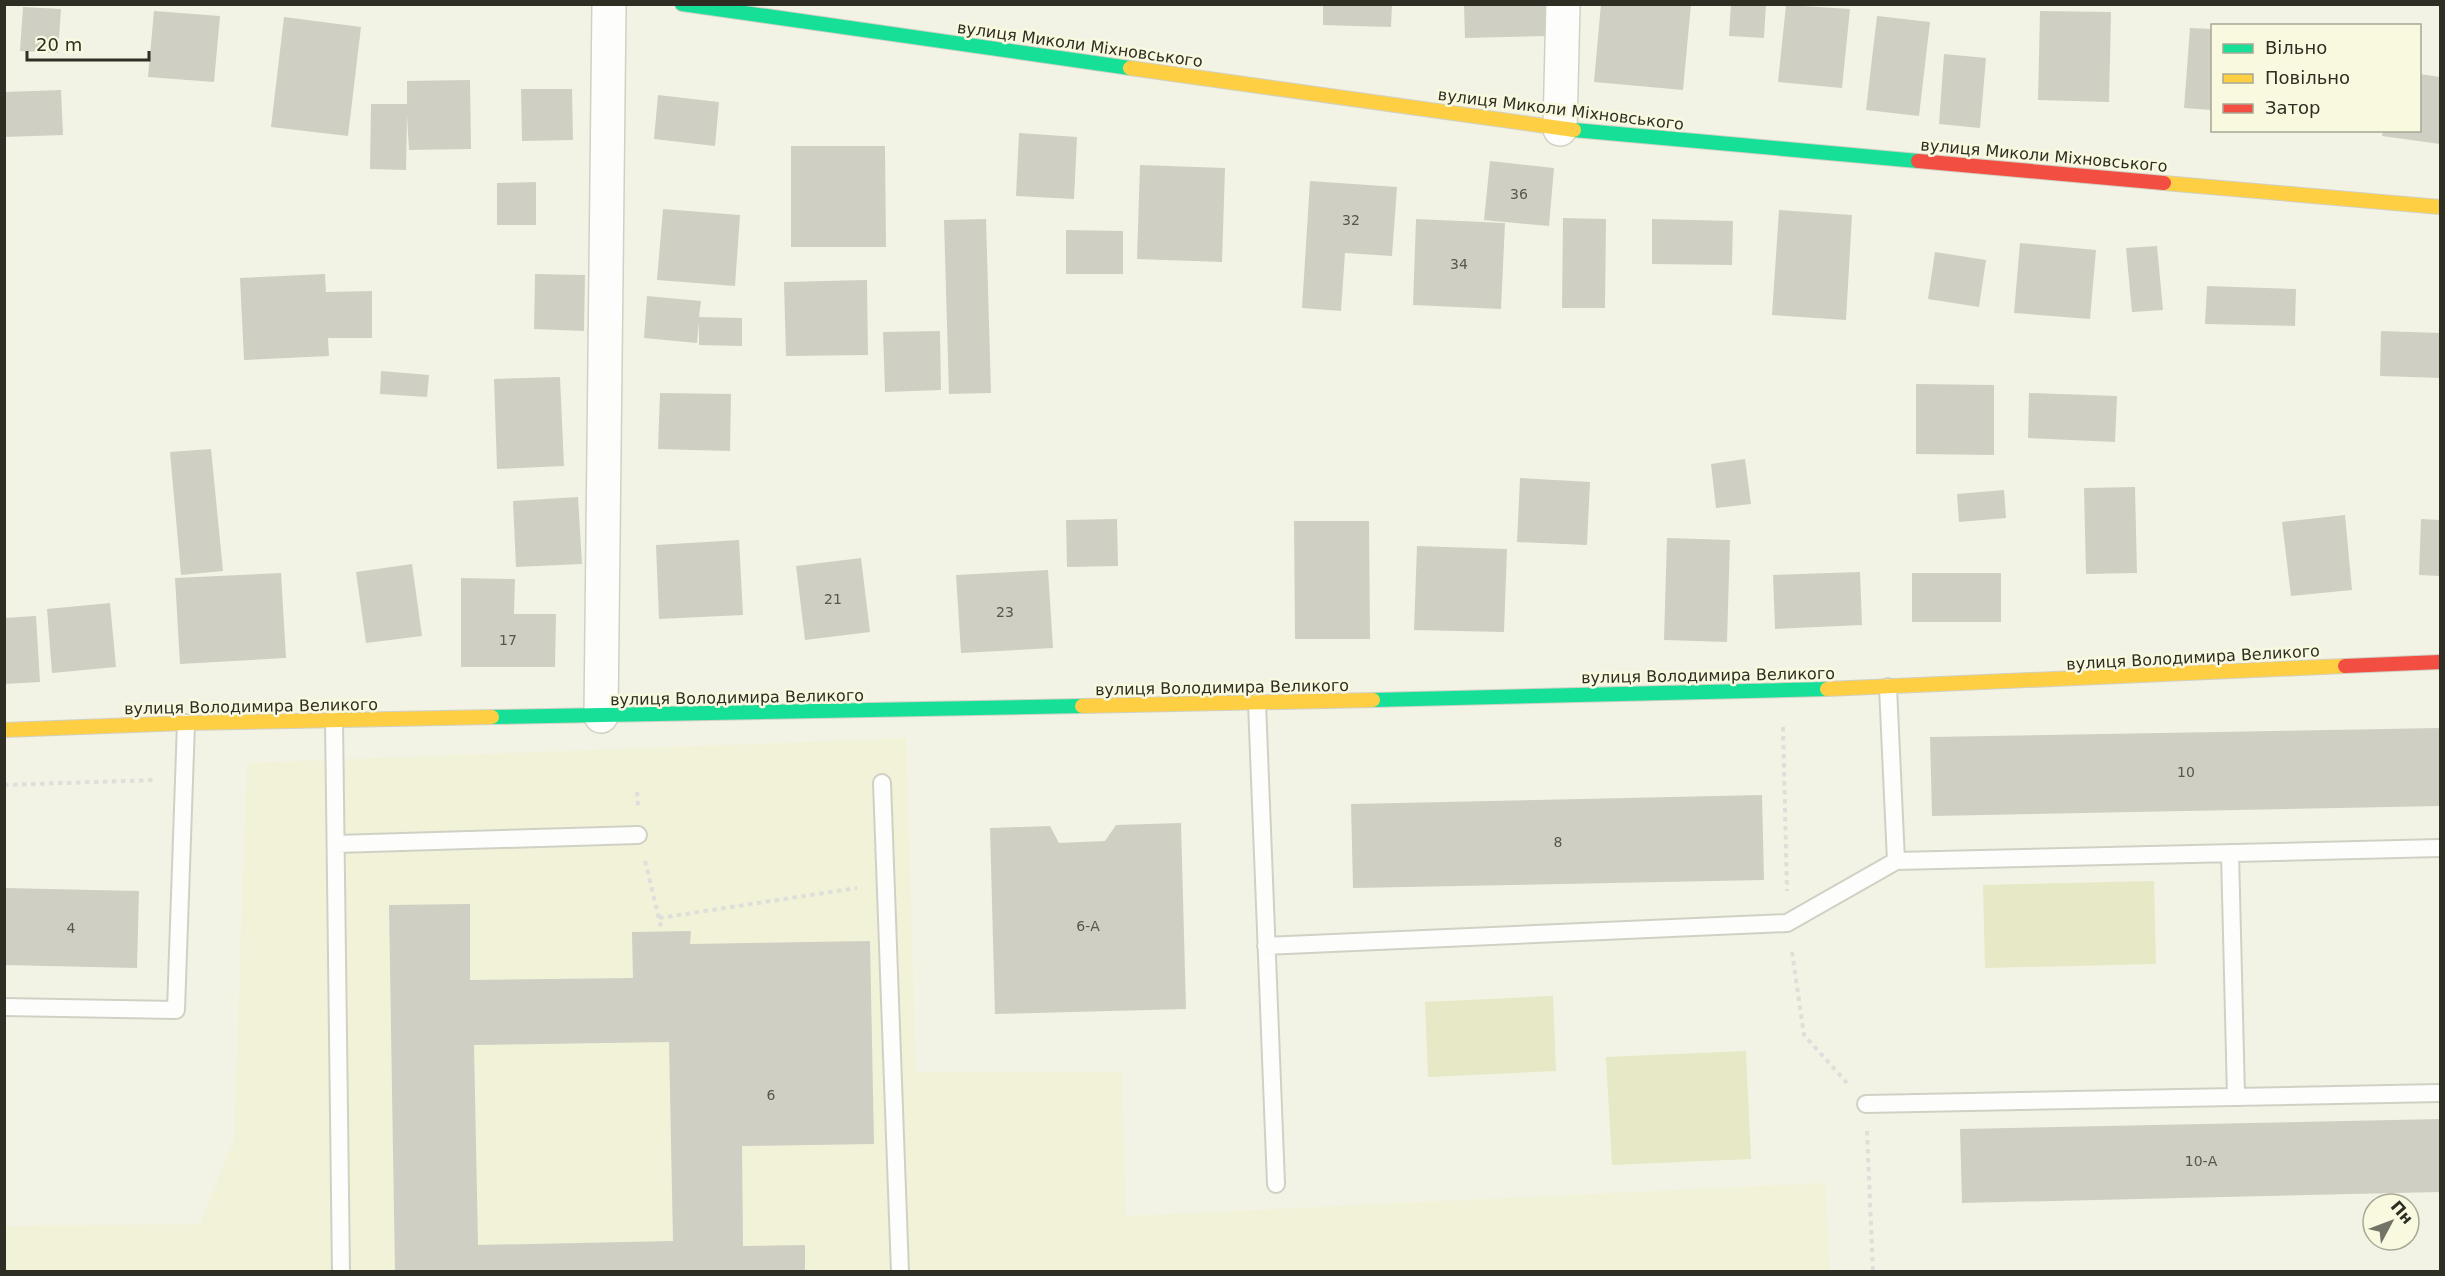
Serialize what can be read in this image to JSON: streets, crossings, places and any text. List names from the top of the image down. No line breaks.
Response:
{"streets":{"street":["вулиця Миколи Міхновського","вулиця Володимира Великого"]},"house_numbers":["36","32","34","21","23","17","10","8","6-А","4","6","10-А"],"legend":["Вільно","Повільно","Затор"],"scale_bar":"20 m","north":"top right"}
